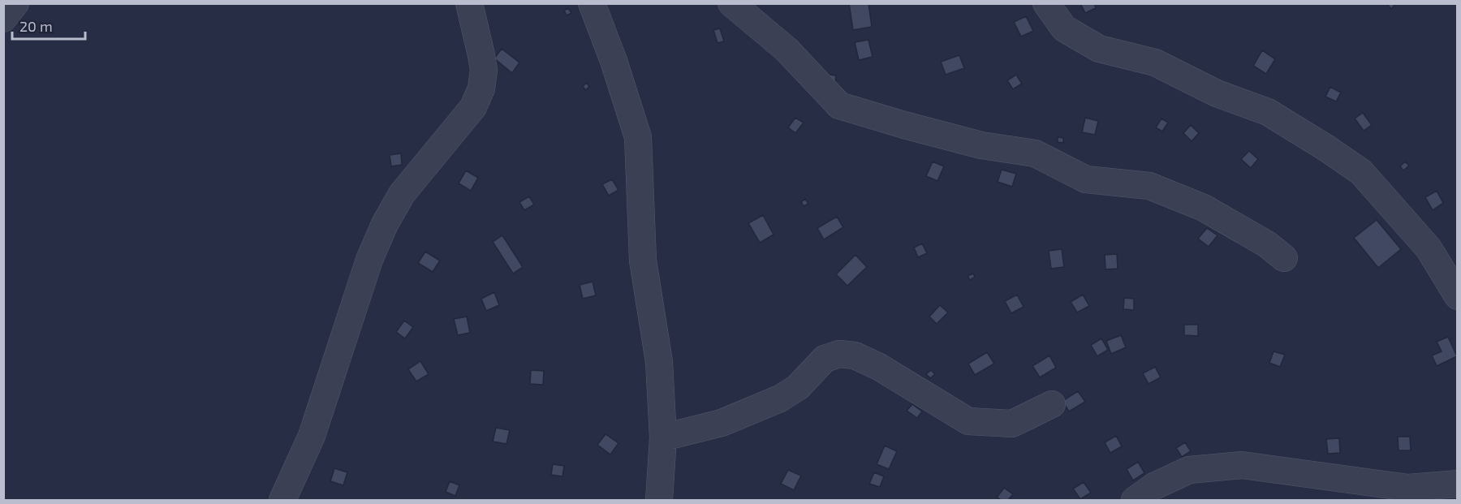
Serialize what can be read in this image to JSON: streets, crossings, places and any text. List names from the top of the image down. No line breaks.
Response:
{"scale_bar":"20 m"}
